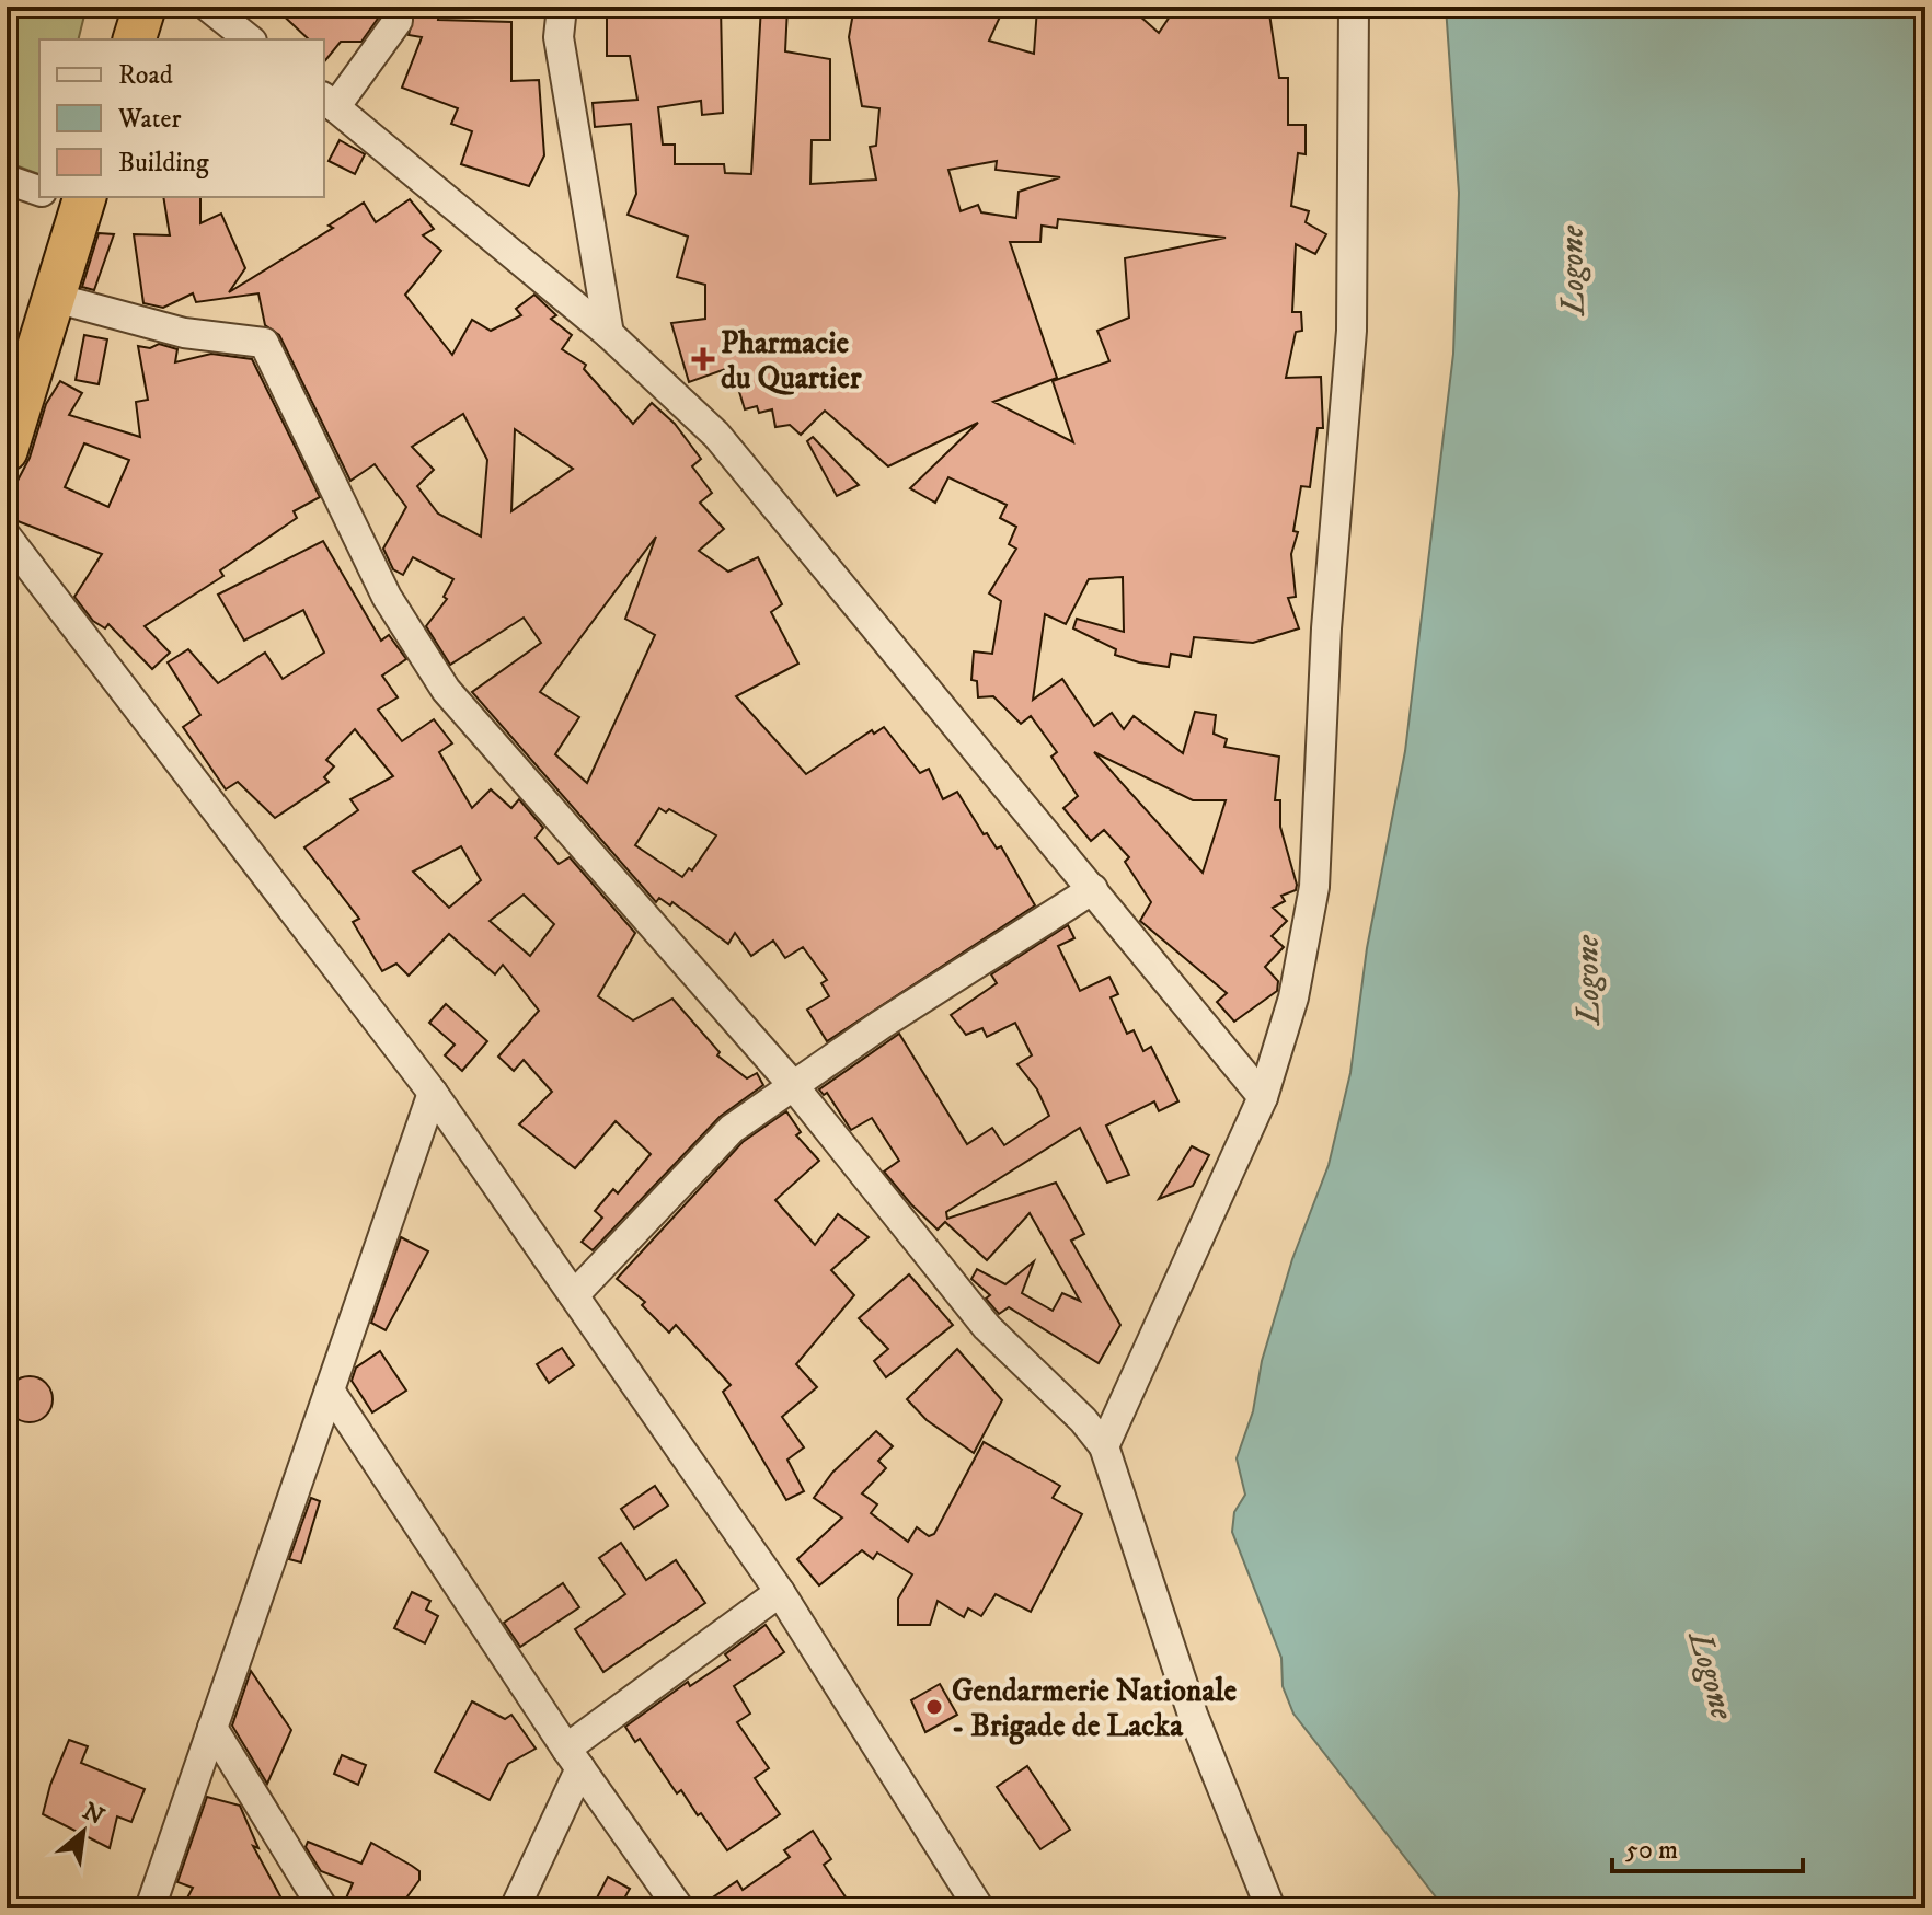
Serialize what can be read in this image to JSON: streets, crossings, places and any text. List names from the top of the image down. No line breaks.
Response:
{"water":["Logone"],"places":{"health":["Pharmacie du Quartier"],"other":["Gendarmerie Nationale - Brigade de Lacka"]},"legend":["Road","Water","Building"],"scale_bar":"50 m","north":"top right"}
